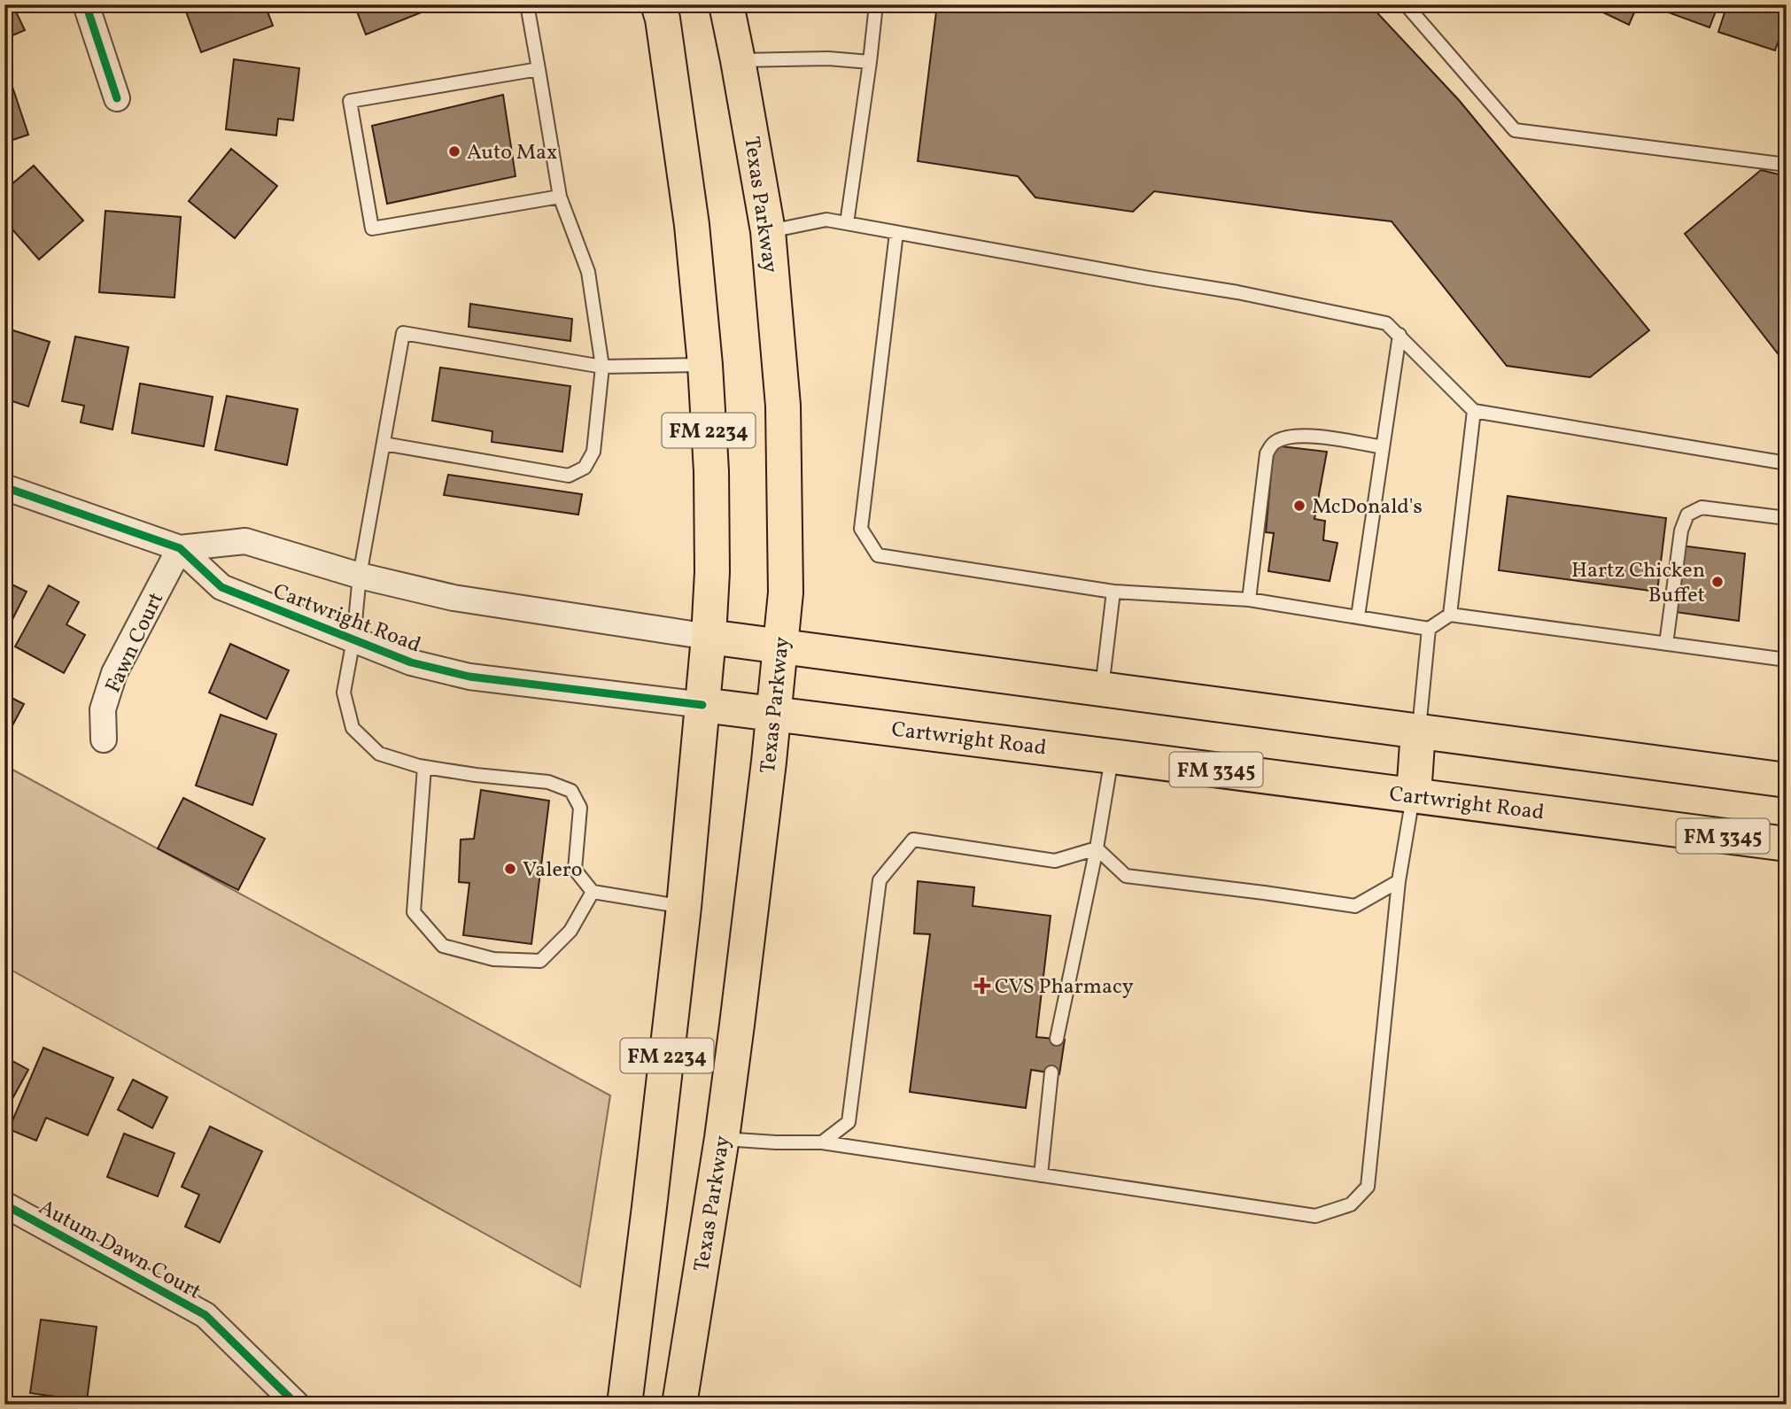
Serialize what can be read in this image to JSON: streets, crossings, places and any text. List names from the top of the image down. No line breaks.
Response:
{"streets":{"main road":["Texas Parkway","FM 2234","Cartwright Road","FM 3345"],"street":["Fawn Court","Autum Dawn Court"]},"crossings":[["Texas Parkway","Cartwright Road"],["FM 2234","Cartwright Road"],["Cartwright Road","Fawn Court"]],"places":{"other":["Auto Max","McDonald's","Hartz Chicken Buffet","Valero"],"health":["CVS Pharmacy"]}}
